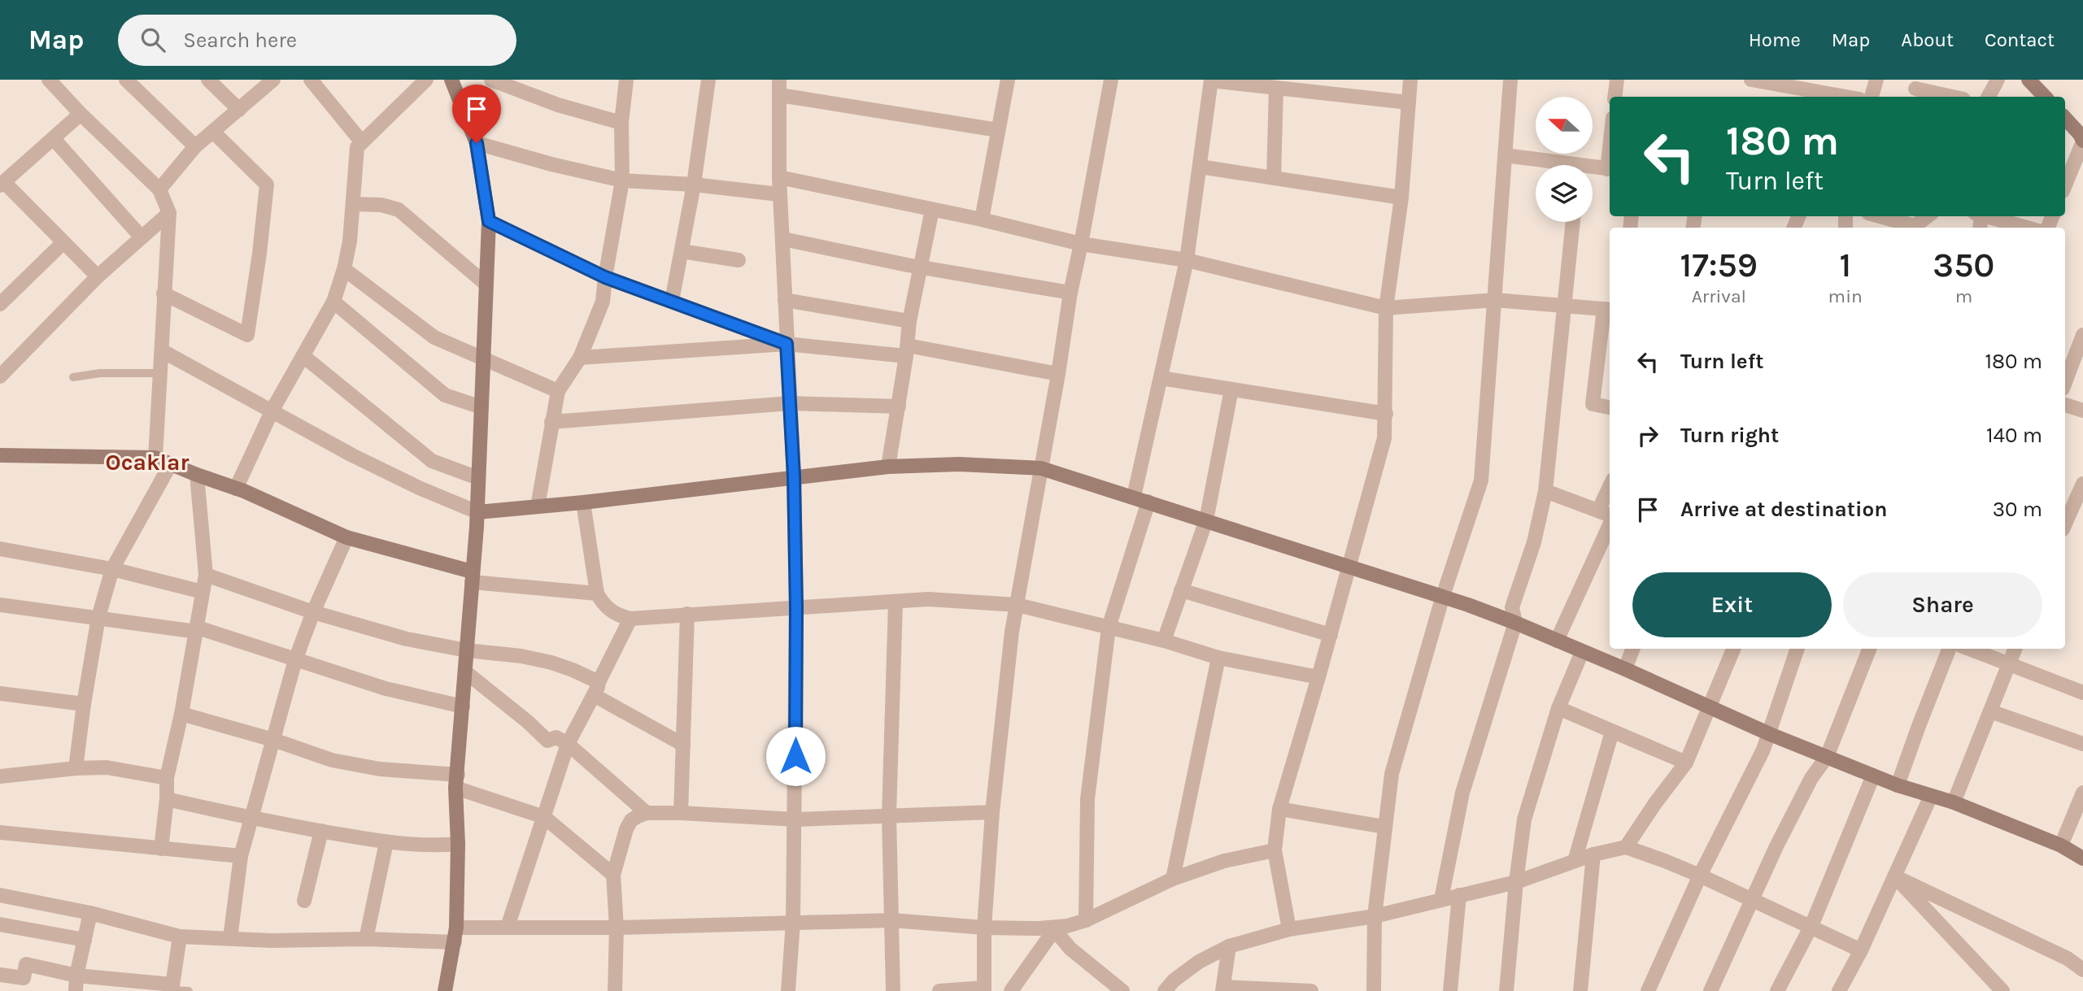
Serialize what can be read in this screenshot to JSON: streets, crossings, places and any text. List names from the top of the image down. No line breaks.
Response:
{"districts":["Ocaklar"],"north":"left","page":{"header":"Map","search":"Search here","nav":["Home","Map","About","Contact"],"turn":["180 m","Turn left"],"eta":["17:59","Arrival","1","min","350","m"],"list":[{"name":"Turn left","value":"180 m"},{"name":"Turn right","value":"140 m"},{"name":"Arrive at destination","value":"30 m"}],"buttons":["Exit","Share"]}}
